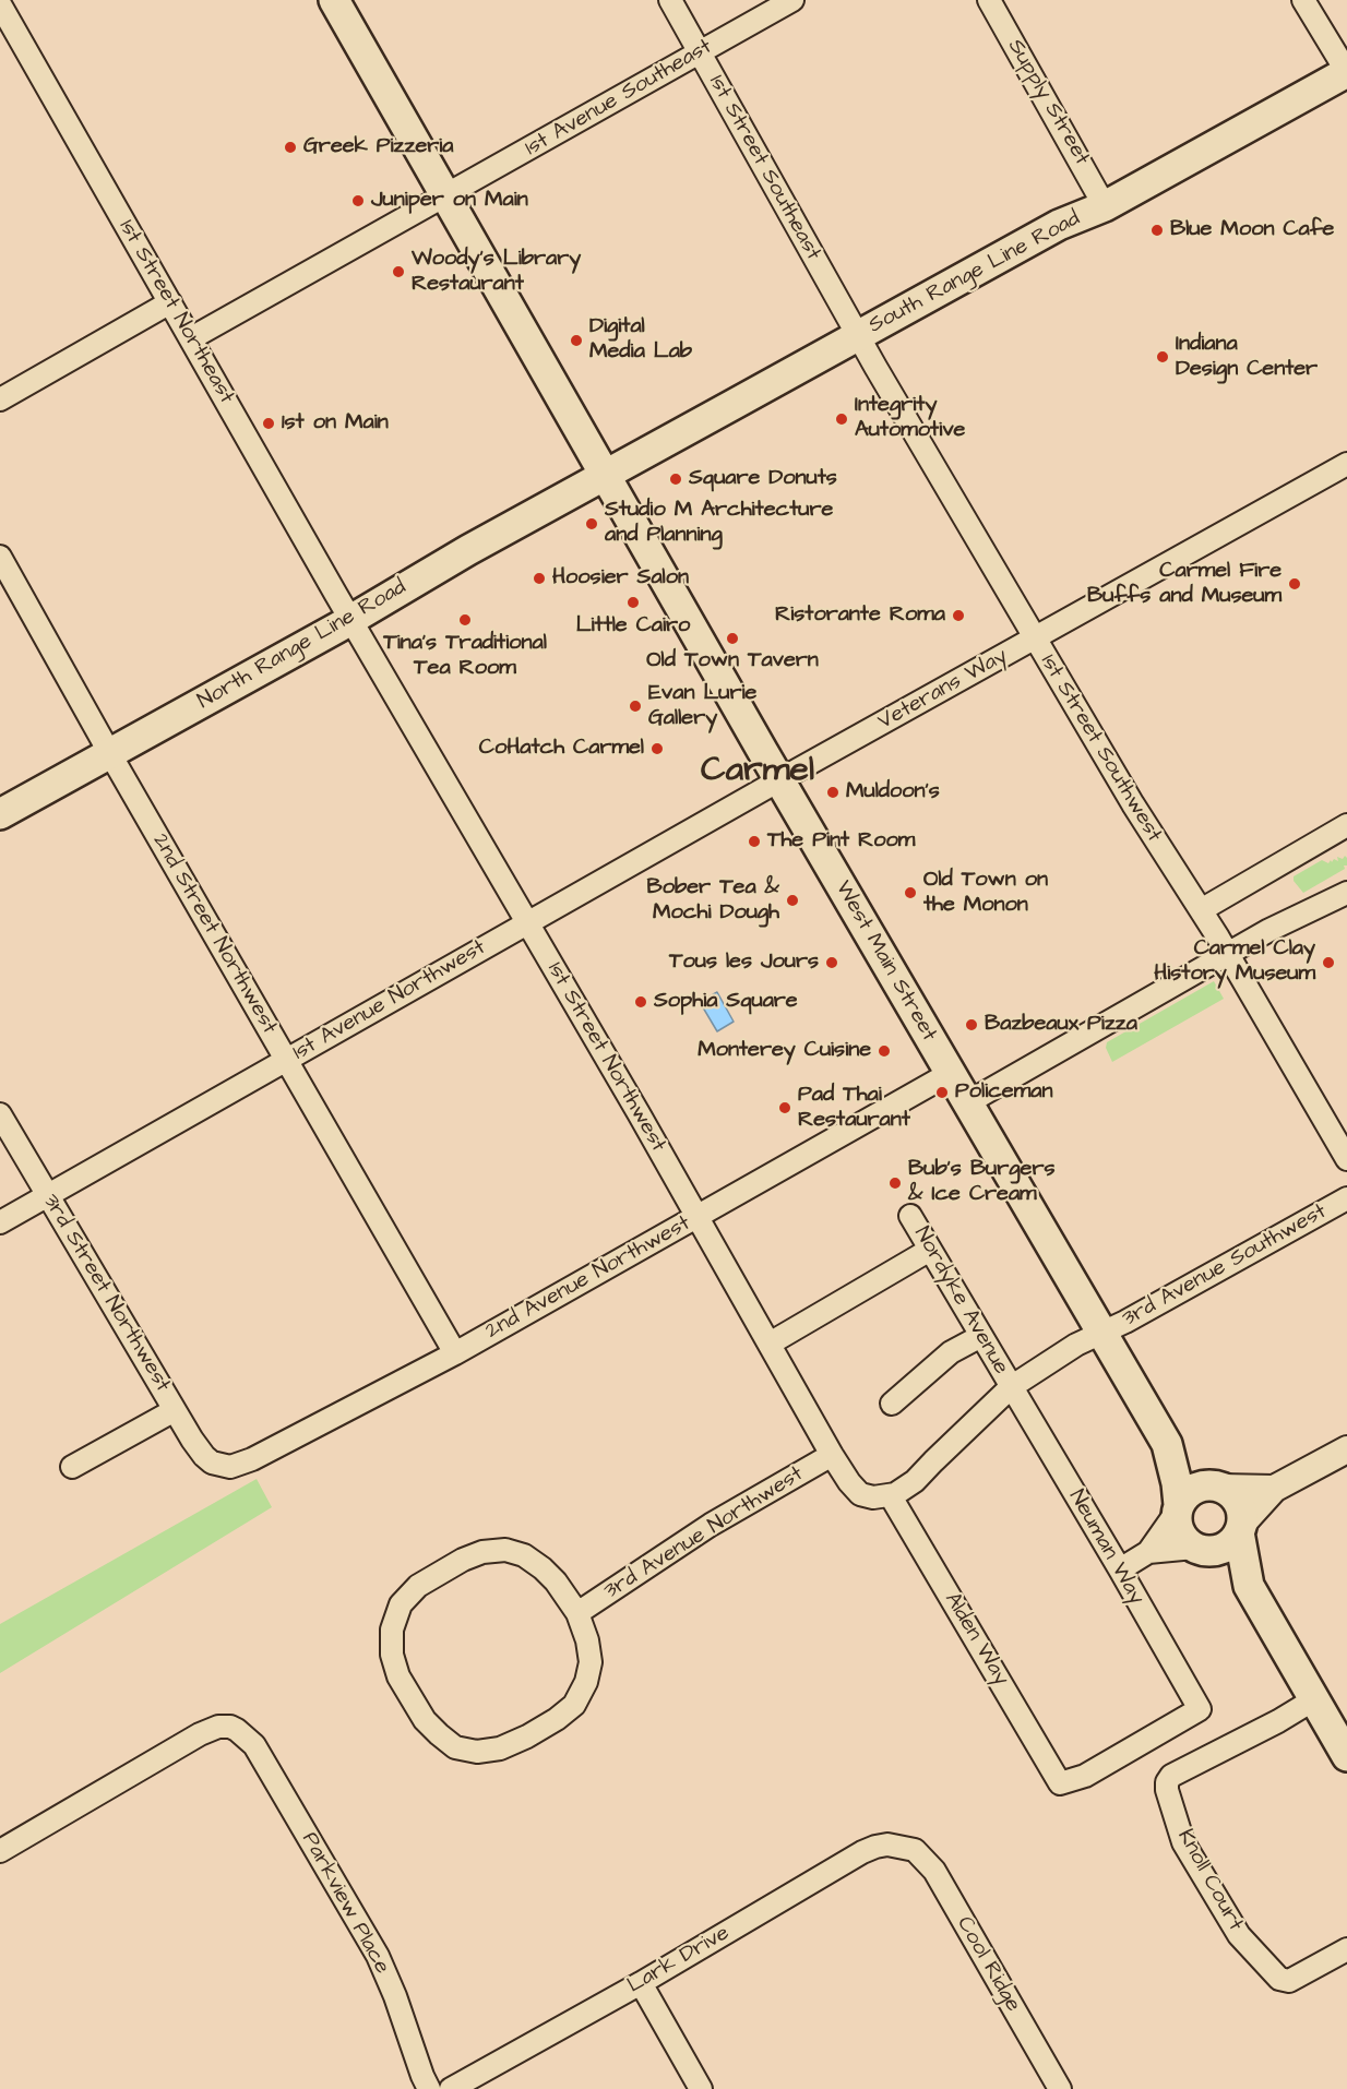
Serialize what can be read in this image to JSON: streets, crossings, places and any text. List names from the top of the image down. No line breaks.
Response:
{"streets":{"main road":["South Range Line Road","North Range Line Road","West Main Street"],"street":["1st Avenue Southeast","Supply Street","1st Street Southeast","1st Street Northeast","Veterans Way","1st Street Southwest","2nd Street Northwest","1st Avenue Northwest","1st Street Northwest","3rd Avenue Southwest","2nd Avenue Northwest","3rd Street Northwest","Nordyke Avenue","3rd Avenue Northwest","Neuman Way","Alden Way","Knoll Court","Parkview Place","Lark Drive","Cool Ridge"]},"crossings":[["1st Avenue Southeast","1st Street Southeast"],["1st Avenue Southeast","1st Street Northeast"],["1st Avenue Southeast","West Main Street"],["Supply Street","South Range Line Road"],["1st Street Southeast","South Range Line Road"],["1st Street Southeast","1st Street Southwest"],["South Range Line Road","North Range Line Road"],["South Range Line Road","1st Street Southwest"],["South Range Line Road","West Main Street"],["1st Street Northeast","North Range Line Road"],["1st Street Northeast","1st Street Northwest"],["North Range Line Road","2nd Street Northwest"],["North Range Line Road","West Main Street"],["North Range Line Road","1st Street Northwest"],["Veterans Way","1st Street Southwest"],["Veterans Way","West Main Street"],["Veterans Way","1st Avenue Northwest"],["2nd Street Northwest","1st Avenue Northwest"],["2nd Street Northwest","2nd Avenue Northwest"],["West Main Street","1st Avenue Northwest"],["West Main Street","3rd Avenue Southwest"],["West Main Street","2nd Avenue Northwest"],["1st Avenue Northwest","1st Street Northwest"],["1st Avenue Northwest","3rd Street Northwest"],["1st Street Northwest","2nd Avenue Northwest"],["1st Street Northwest","3rd Avenue Northwest"],["1st Street Northwest","Alden Way"],["2nd Avenue Northwest","3rd Street Northwest"],["Nordyke Avenue","Neuman Way"],["Neuman Way","Alden Way"],["Lark Drive","Cool Ridge"]],"districts":["Carmel"],"places":["Greek Pizzeria","Juniper on Main","Blue Moon Cafe","Woody's Library Restaurant","Digital Media Lab","Indiana Design Center","Integrity Automotive","1st on Main","Square Donuts","Studio M Architecture and Planning","Hoosier Salon","Carmel Fire Buffs and Museum","Little Cairo","Ristorante Roma","Tina's Traditional Tea Room","Old Town Tavern","Evan Lurie Gallery","CoHatch Carmel","Muldoon's","The Pint Room","Old Town on the Monon","Bober Tea & Mochi Dough","Tous les Jours","Carmel Clay History Museum","Sophia Square","Bazbeaux Pizza","Monterey Cuisine","Policeman","Pad Thai Restaurant","Bub's Burgers & Ice Cream"]}
